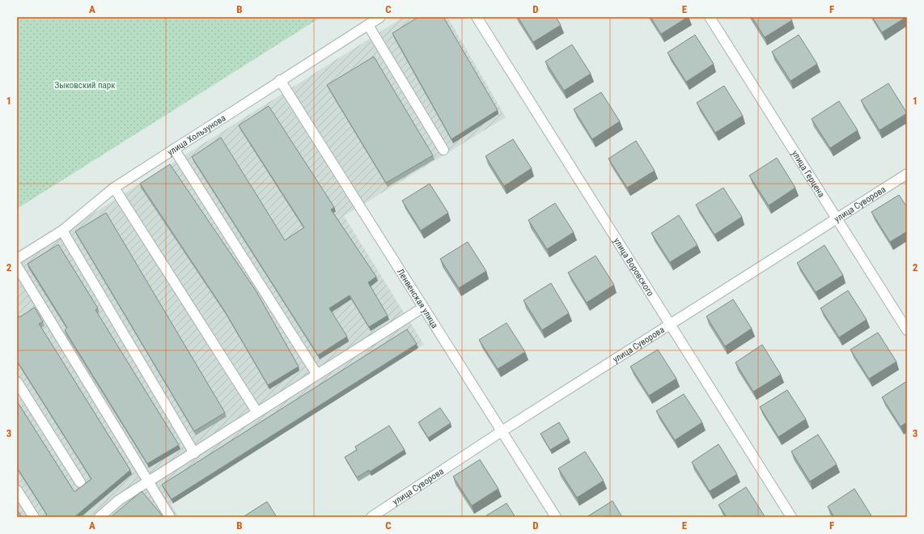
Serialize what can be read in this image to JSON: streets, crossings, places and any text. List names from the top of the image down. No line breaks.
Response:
{"streets":{"street":["улица Хользунова","улица Герцена","улица Суворова","улица Воровского","Ленвенская улица"]},"crossings":[["улица Хользунова","Ленвенская улица"],["улица Герцена","улица Суворова"],["улица Суворова","улица Воровского"],["улица Суворова","Ленвенская улица"]],"parks":["Зыковский парк"],"grid":{"columns":["A","B","C","D","E","F"],"rows":["1","2","3"]}}
